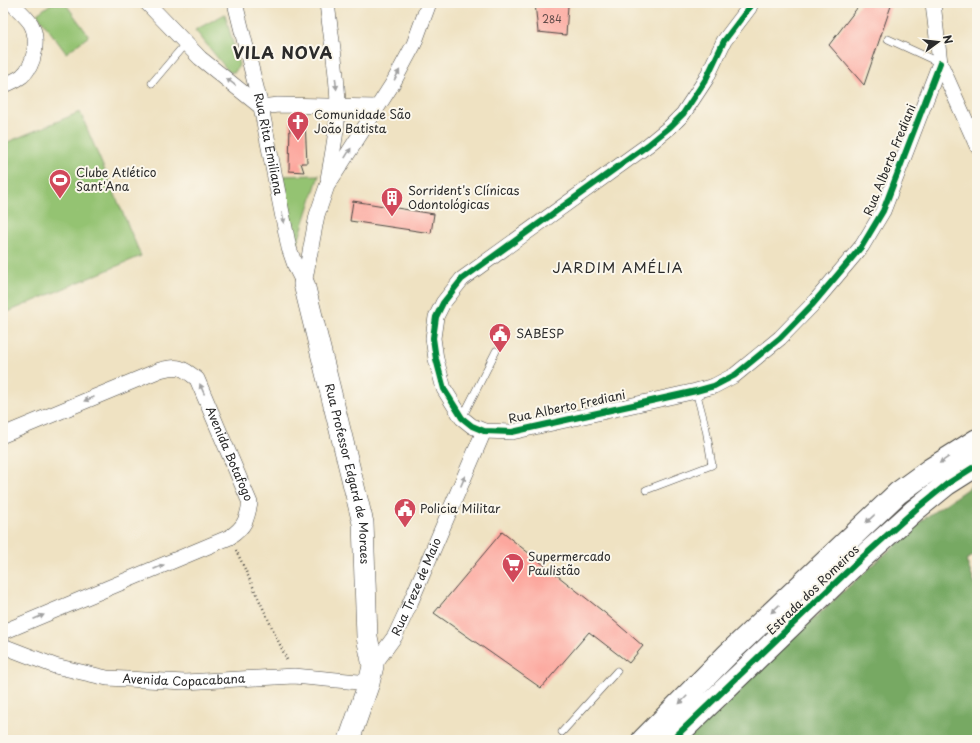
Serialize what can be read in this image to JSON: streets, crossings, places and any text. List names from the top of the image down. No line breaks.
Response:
{"streets":{"main road":["Estrada dos Romeiros"],"street":["Rua Rita Emiliana","Rua Alberto Frediani","Avenida Botafogo","Rua Professor Edgard de Moraes","Rua Treze de Maio","Avenida Copacabana"]},"crossings":[["Rua Rita Emiliana","Rua Professor Edgard de Moraes"],["Rua Alberto Frediani","Rua Treze de Maio"],["Rua Professor Edgard de Moraes","Rua Treze de Maio"],["Rua Professor Edgard de Moraes","Avenida Copacabana"],["Rua Treze de Maio","Avenida Copacabana"]],"one_way":["Rua Treze de Maio"],"districts":["VILA NOVA","JARDIM AMÉLIA"],"places":{"church":["Comunidade São João Batista"],"sports":["Clube Atlético Sant'Ana"],"building":["Sorrident's Clínicas Odontológicas"],"public building":["SABESP","Policia Militar"],"supermarket":["Supermercado Paulistão"]},"house_numbers":["284"],"north":"right"}
